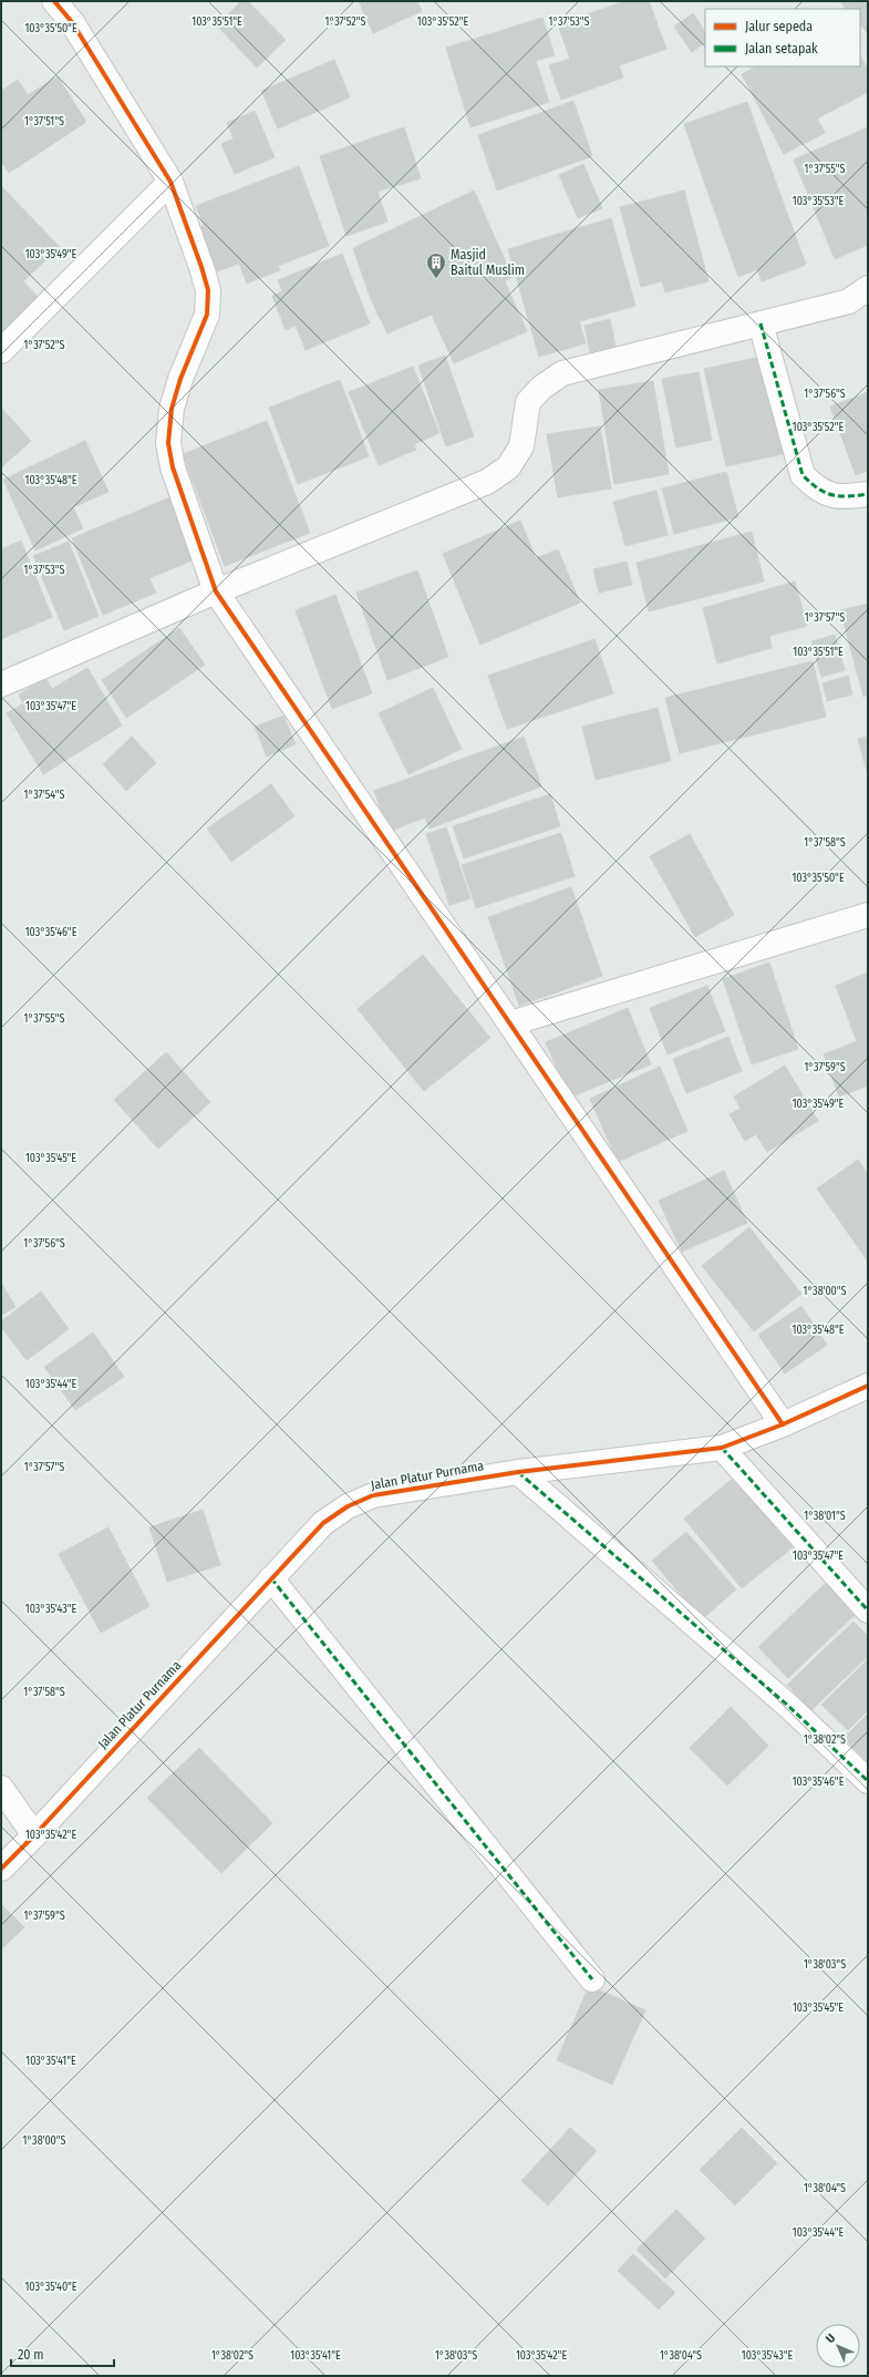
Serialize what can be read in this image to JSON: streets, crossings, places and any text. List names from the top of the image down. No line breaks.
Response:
{"streets":{"street":["Jalan Platur Purnama"]},"places":{"building":["Masjid Baitul Muslim"]},"legend":["Jalur sepeda","Jalan setapak"],"scale_bar":"20 m","north":"top left","coordinates":["103°35'51\"E","1°37'52\"S","103°35'52\"E","1°37'53\"S","103°35'50\"E","1°37'51\"S","1°37'55\"S","103°35'53\"E","103°35'49\"E","1°37'56\"S","103°35'48\"E","1°37'57\"S","103°35'47\"E","1°37'54\"S","1°37'58\"S","103°35'46\"E","1°37'59\"S","103°35'45\"E","1°38'00\"S","103°35'44\"E","1°38'01\"S","103°35'43\"E","1°38'02\"S","103°35'42\"E","1°38'03\"S","103°35'41\"E","1°38'04\"S","103°35'40\"E"]}
